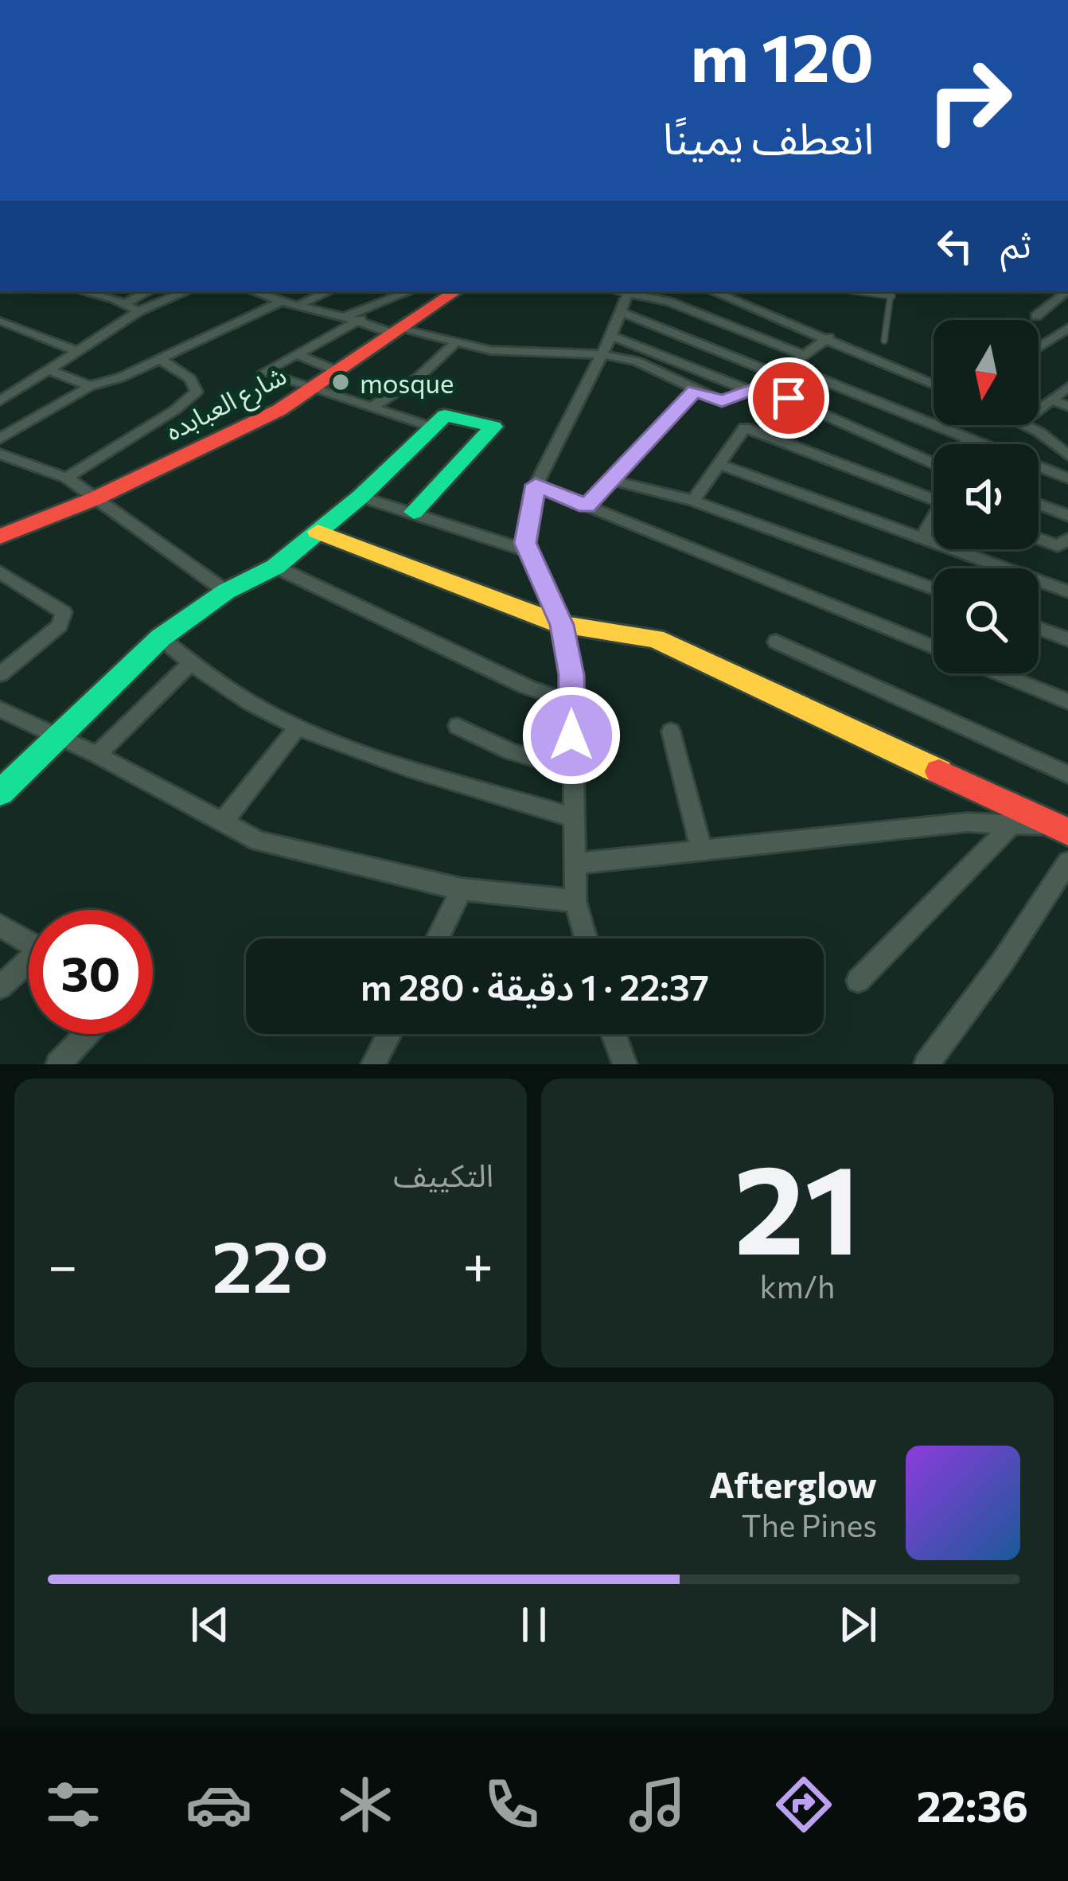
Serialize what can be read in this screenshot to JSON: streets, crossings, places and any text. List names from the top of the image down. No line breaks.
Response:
{"streets":{"street":["شارع العبابده"]},"places":["mosque"],"north":"bottom","page":{"turn":["120 m","انعطف يمينًا"],"then":"ثم","limit":"30","trip":"22:37 · 1 دقيقة · 280 m","tile":[["21","km/h"],"التكييف"],"heat":["−","22°","+"],"song":["Afterglow","The Pines"],"tabs":"22:36"}}
